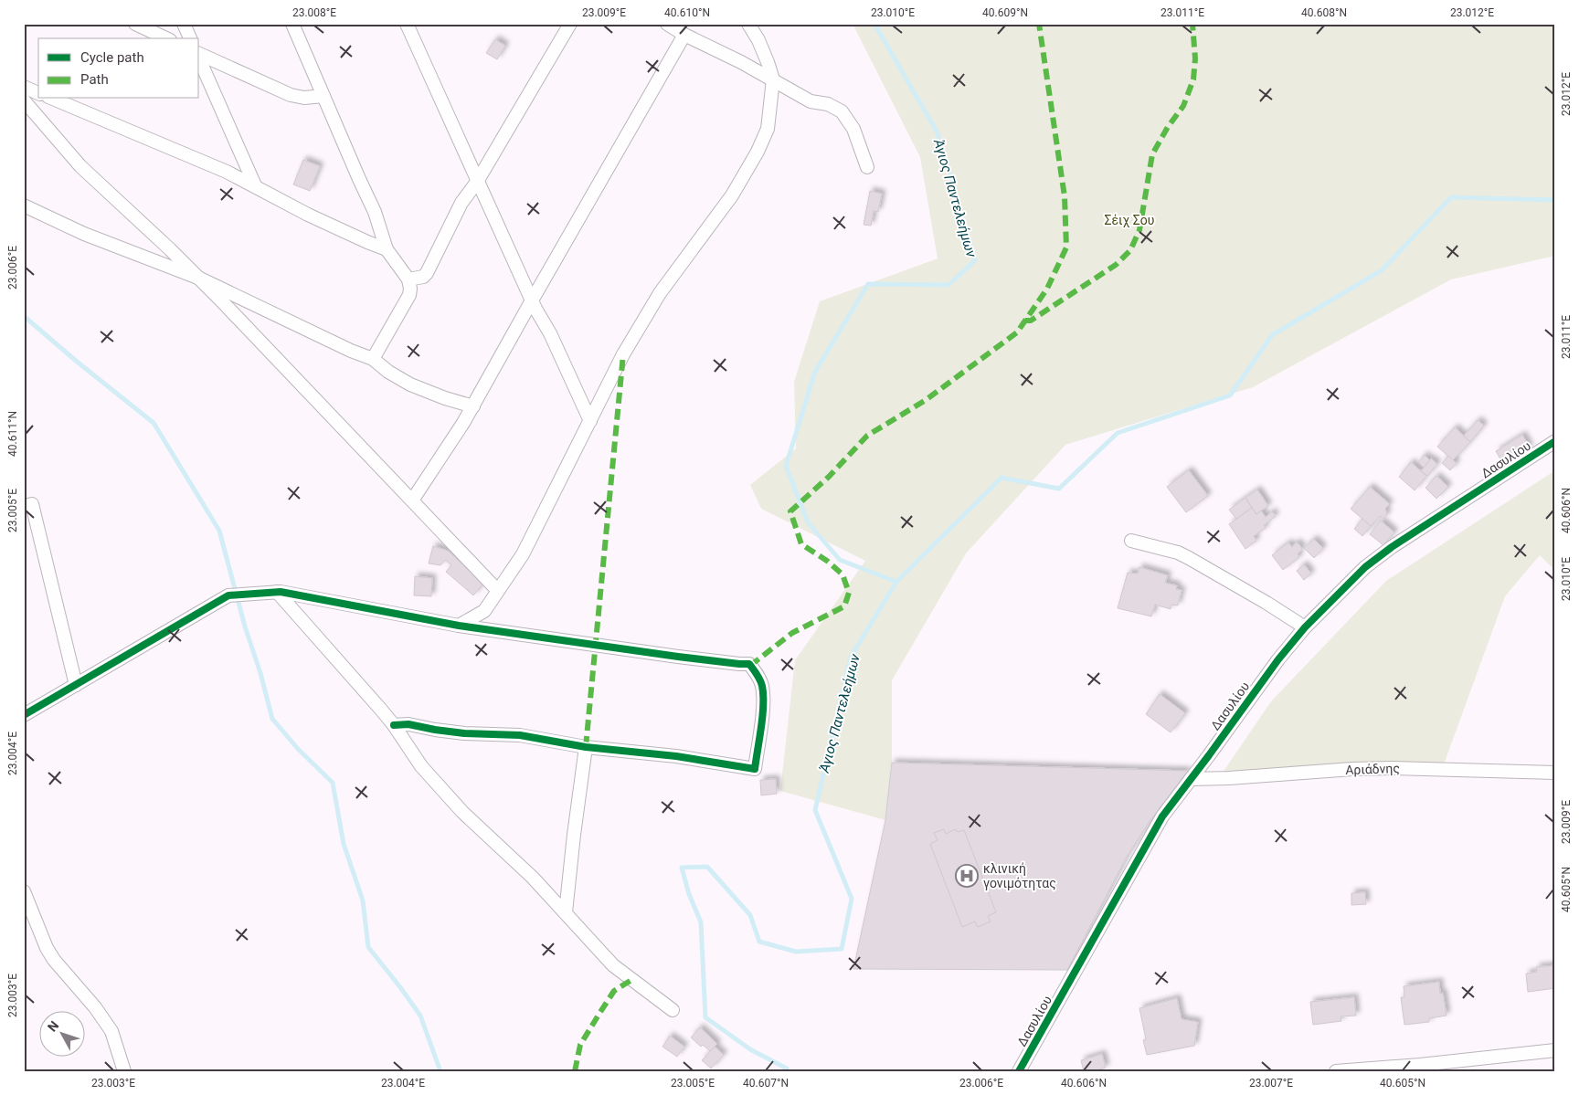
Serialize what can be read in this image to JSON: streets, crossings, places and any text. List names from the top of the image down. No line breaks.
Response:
{"streets":{"street":["Δασυλίου","Αριάδνης"]},"crossings":[["Δασυλίου","Αριάδνης"]],"water":["Άγιος Παντελεήμων"],"parks":["Σέιχ Σου"],"places":{"hospital":["κλινική γονιμότητας"]},"legend":["Cycle path","Path"],"north":"top left","coordinates":["23.008°E","23.009°E","40.610°N","23.010°E","40.609°N","23.011°E","40.608°N","23.012°E","23.006°E","40.611°N","40.606°N","23.005°E","23.004°E","40.605°N","23.003°E","40.607°N","23.007°E"]}
